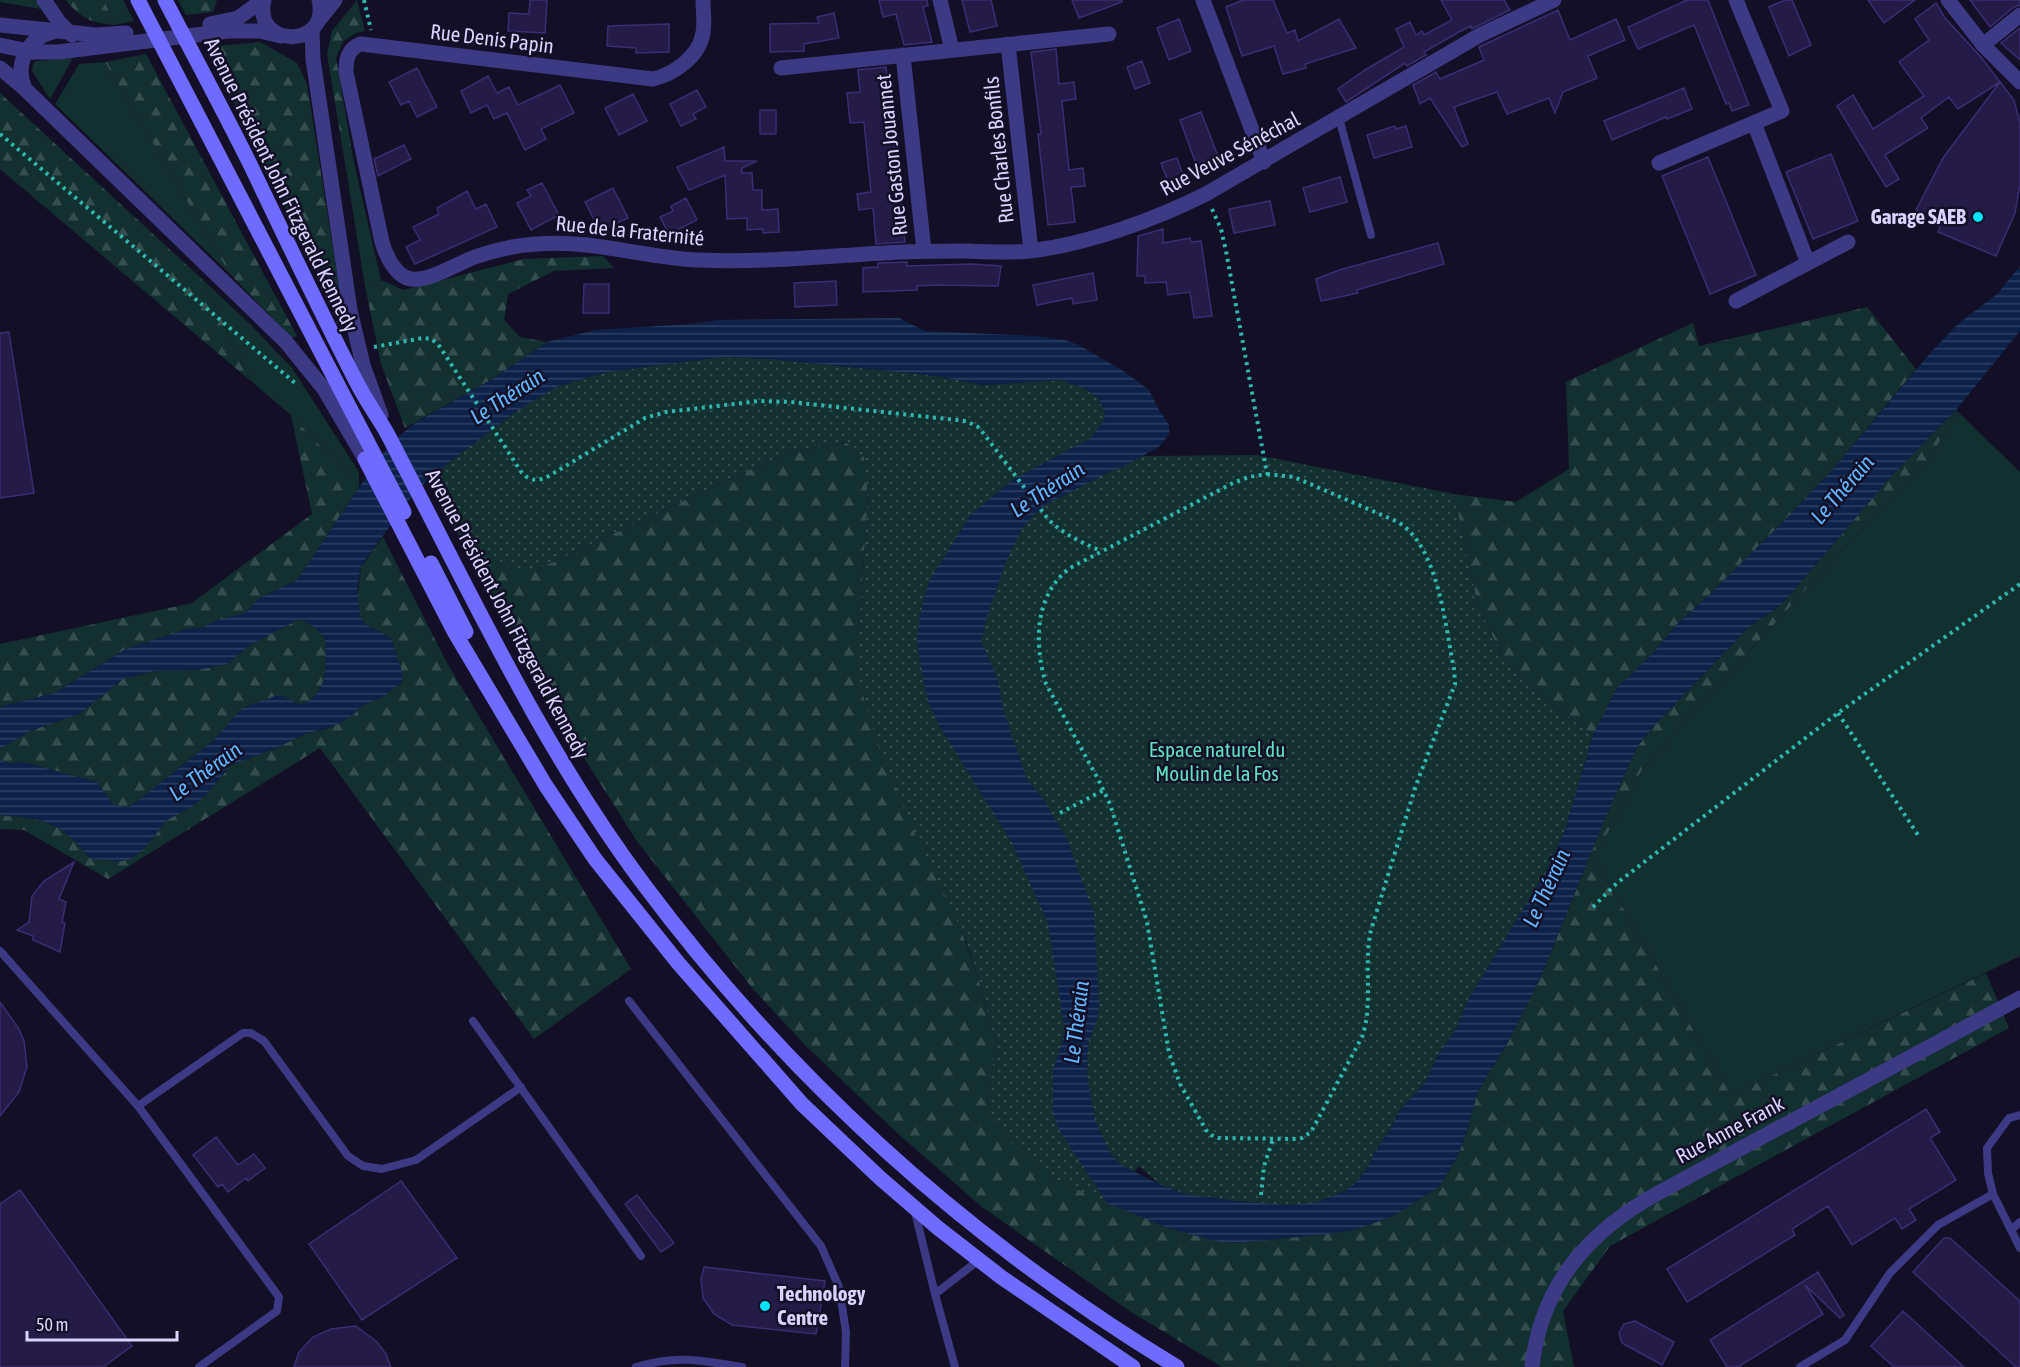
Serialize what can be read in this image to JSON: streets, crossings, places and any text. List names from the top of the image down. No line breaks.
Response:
{"streets":{"main road":["Avenue Président John Fitzgerald Kennedy"],"street":["Rue Denis Papin","Rue Charles Bonfils","Rue Veuve Sénéchal","Rue Gaston Jouannet","Rue de la Fraternité","Rue Anne Frank"]},"crossings":[["Rue Denis Papin","Rue de la Fraternité"],["Rue Charles Bonfils","Rue Veuve Sénéchal"],["Rue Charles Bonfils","Rue Gaston Jouannet"],["Rue Veuve Sénéchal","Rue Gaston Jouannet"],["Rue Veuve Sénéchal","Rue de la Fraternité"]],"water":["Le Thérain"],"parks":["Espace naturel du Moulin de la Fos"],"places":["Garage SAEB","Technology Centre"],"scale_bar":"50 m"}
